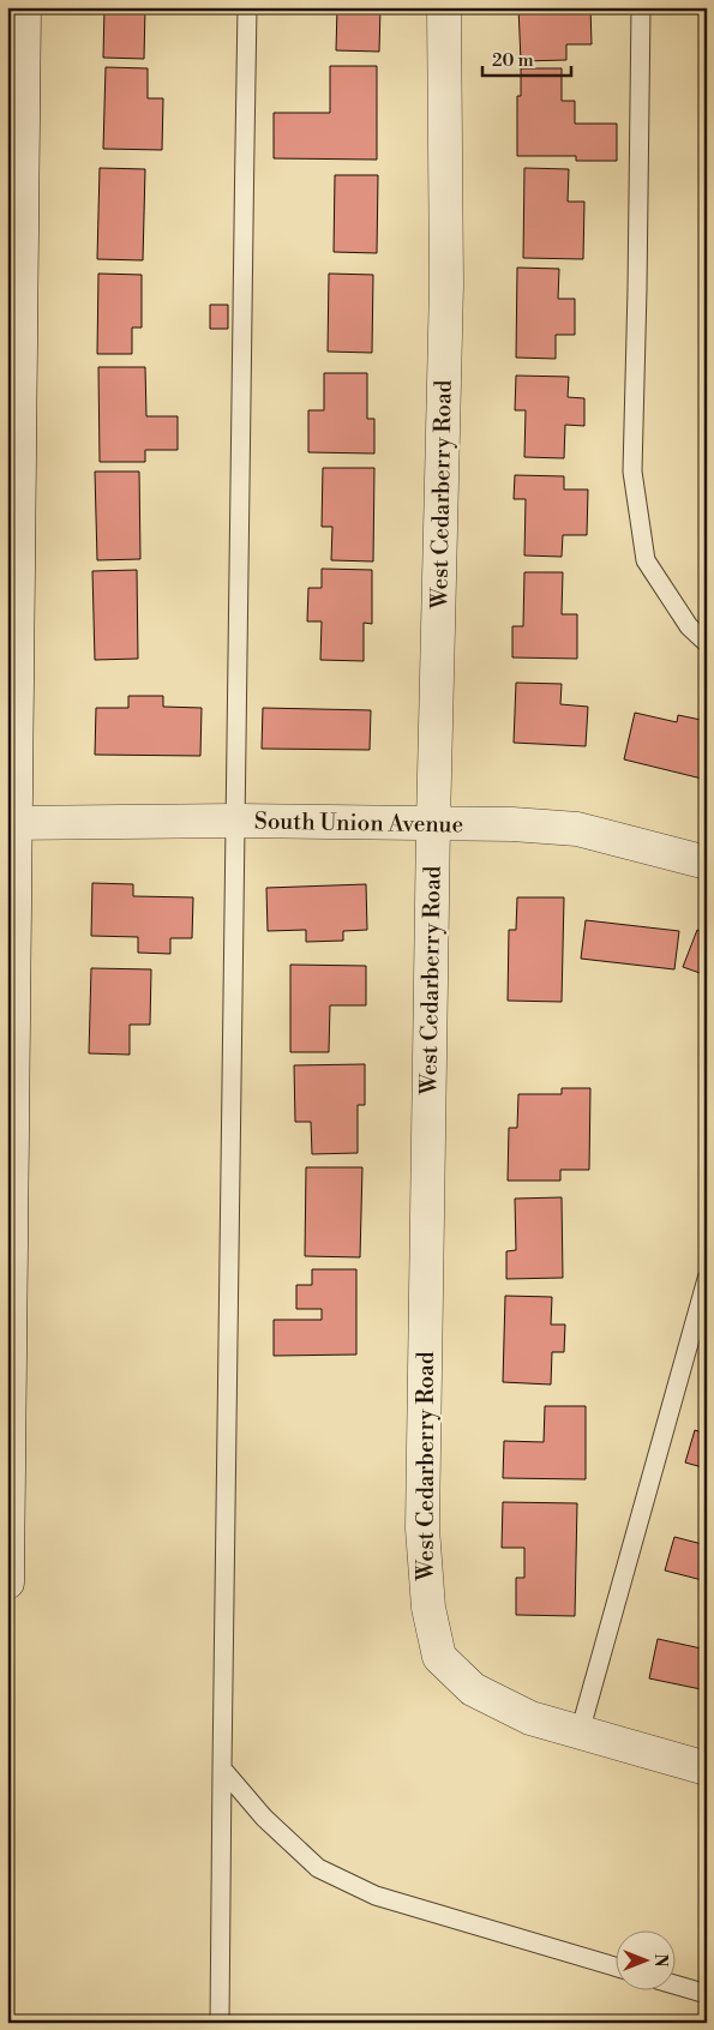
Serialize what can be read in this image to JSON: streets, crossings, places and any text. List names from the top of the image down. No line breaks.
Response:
{"streets":{"street":["West Cedarberry Road","South Union Avenue"]},"crossings":[["West Cedarberry Road","South Union Avenue"]],"scale_bar":"20 m","north":"right"}
